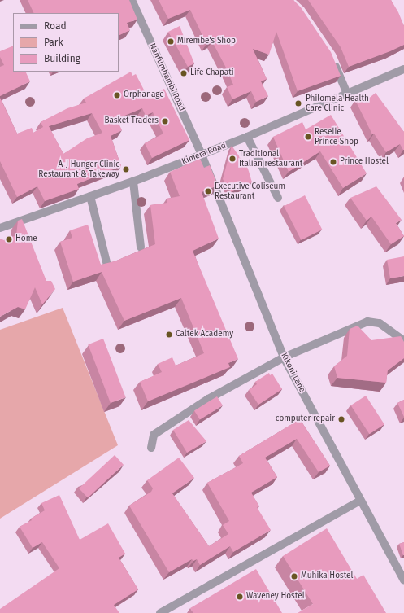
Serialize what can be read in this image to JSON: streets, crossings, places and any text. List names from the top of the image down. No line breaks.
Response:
{"streets":{"street":["Nanfumbambi Road","Kimera Road","Kikoni Lane"]},"crossings":[["Nanfumbambi Road","Kimera Road"],["Nanfumbambi Road","Kikoni Lane"],["Kimera Road","Kikoni Lane"]],"places":["Mirembe's Shop","Life Chapati","Orphanage","Philomela Health Care Clinic","Basket Traders","Reselle Prince Shop","Traditional Italian restaurant","Prince Hostel","A-J Hunger Clinic Restaurant & Takeway","Executive Coliseum Restaurant","Home","Caltek Academy","computer repair","Muhika Hostel","Waveney Hostel"],"legend":["Road","Park","Building"]}
